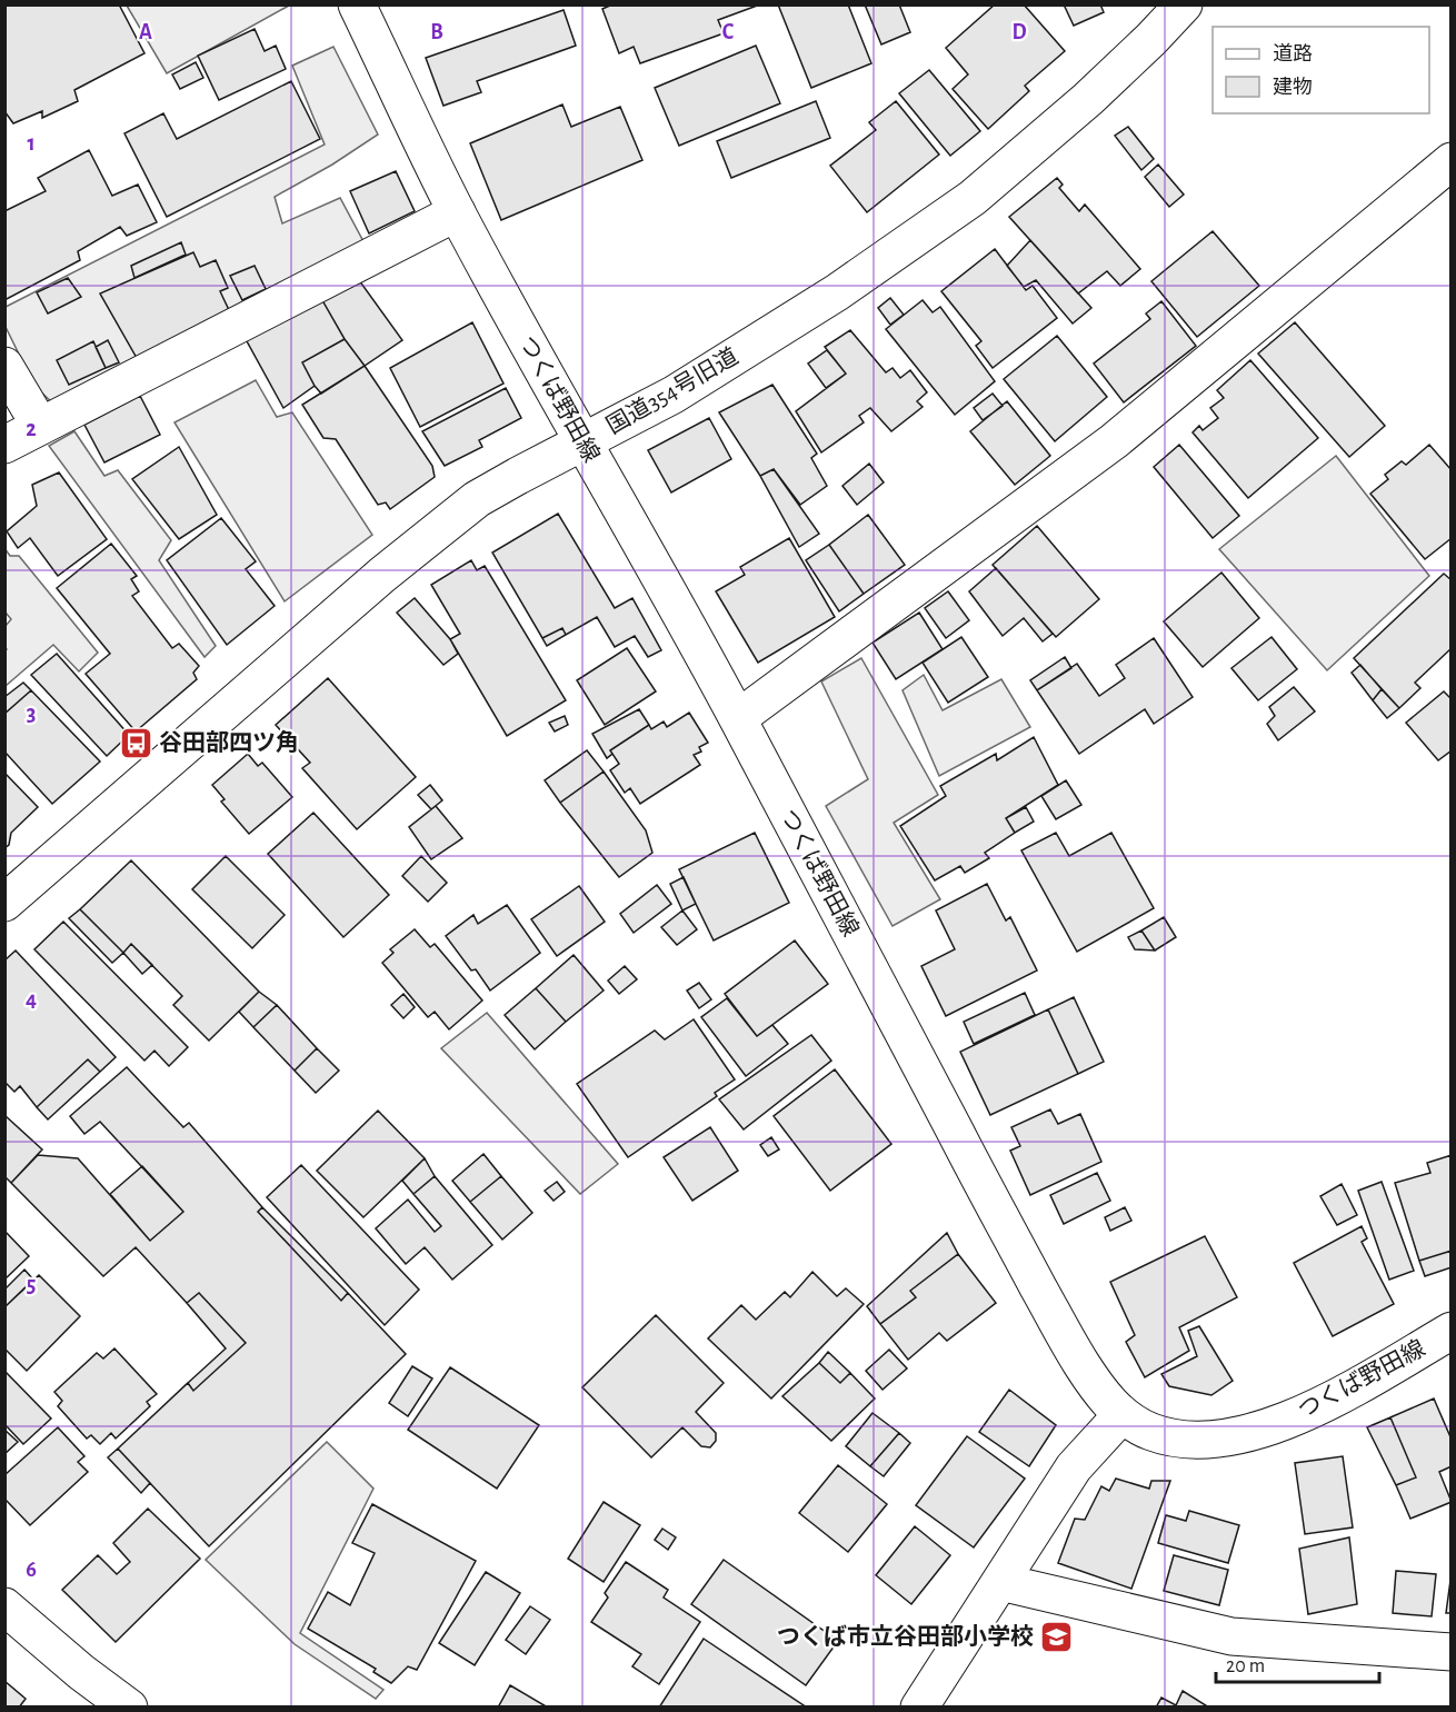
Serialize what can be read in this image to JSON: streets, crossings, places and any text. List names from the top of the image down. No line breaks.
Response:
{"streets":{"street":["国道354号旧道","つくば野田線"]},"crossings":[["国道354号旧道","つくば野田線"]],"places":{"bus stop":["谷田部四ツ角"],"school or university":["つくば市立谷田部小学校"]},"legend":["道路","建物"],"scale_bar":"20 m","grid":{"columns":["A","B","C","D"],"rows":["1","2","3","4","5","6"]}}
